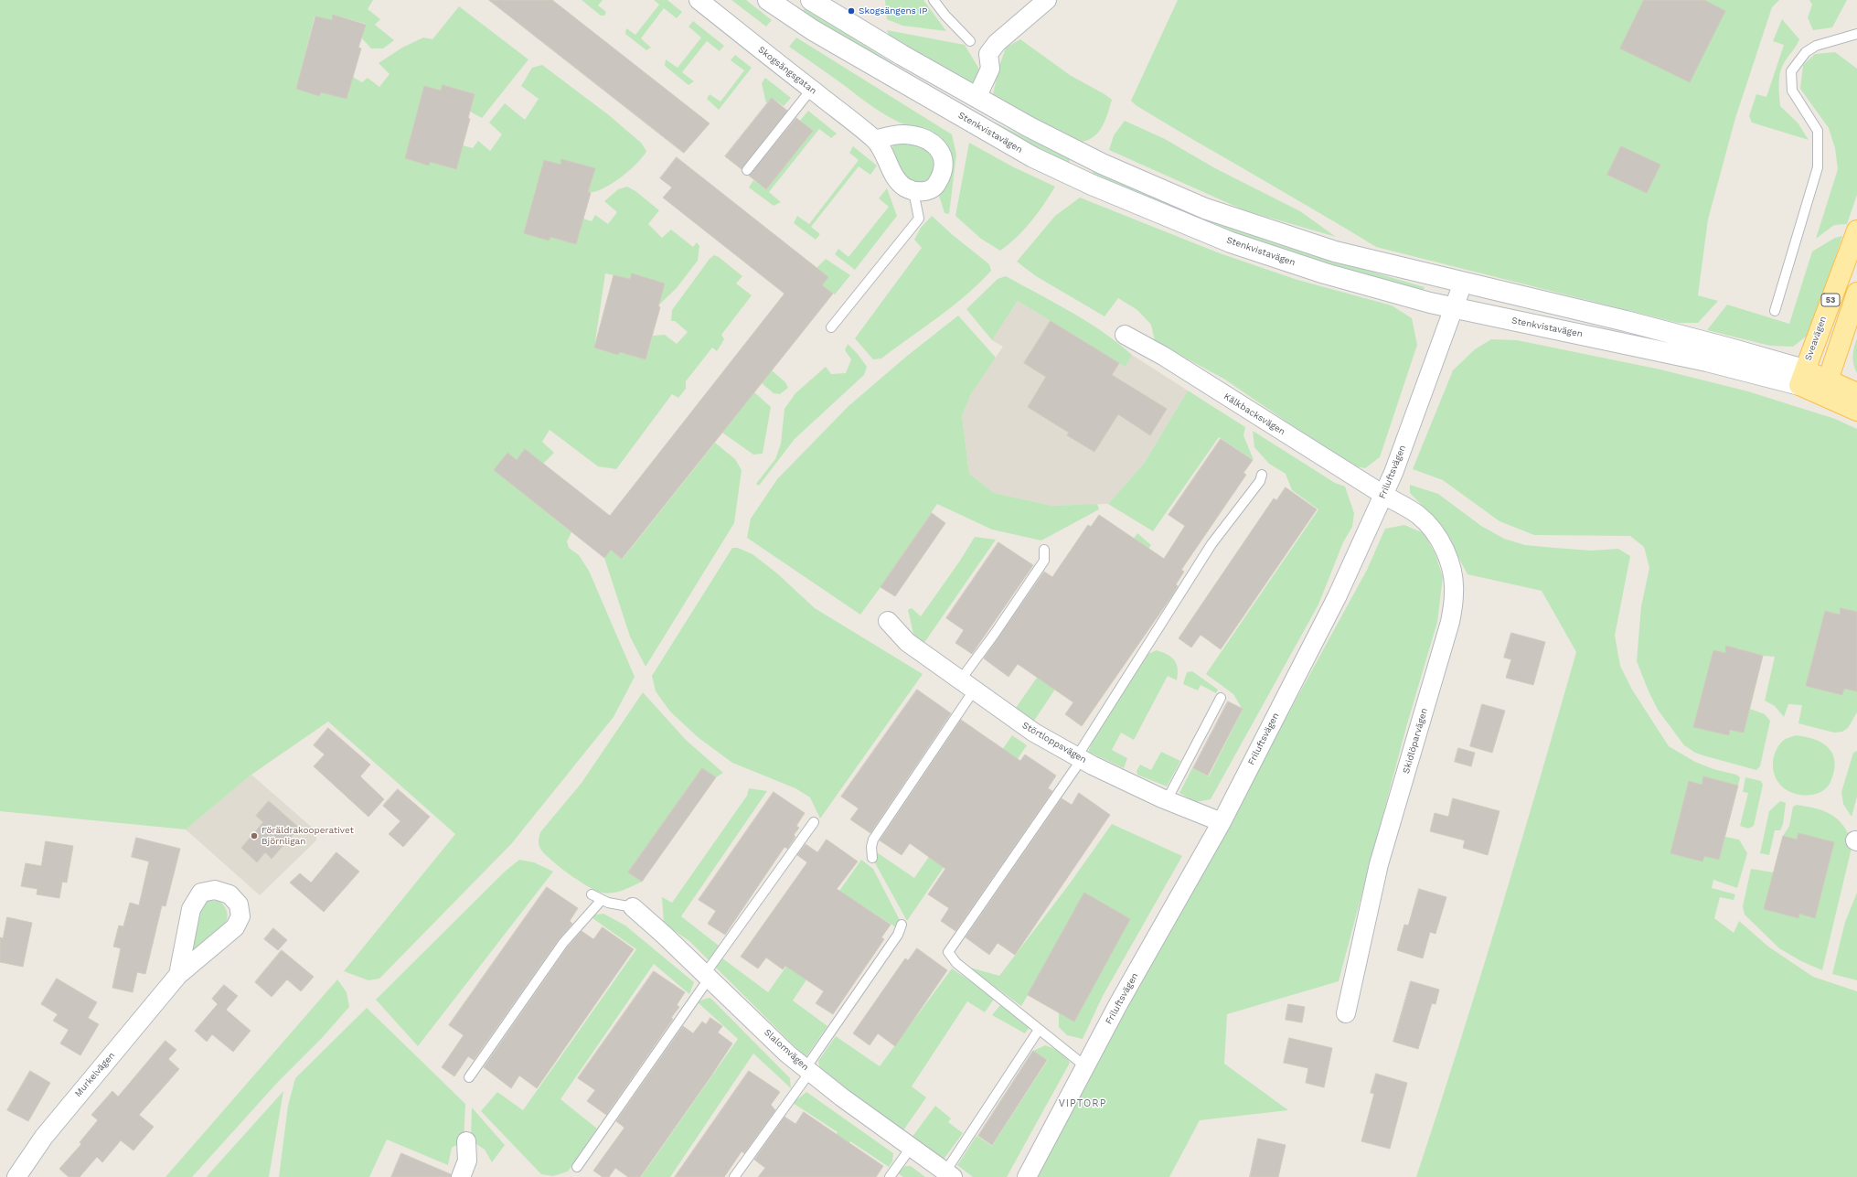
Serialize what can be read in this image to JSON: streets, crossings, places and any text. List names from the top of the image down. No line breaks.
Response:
{"streets":{"main road":["Stenkvistavägen","53","Sveavägen"],"street":["Skogsängsgatan","Kälkbacksvägen","Friluftsvägen","Skidlöparvägen","Störtloppsvägen","Slalomvägen","Murkelvägen"]},"crossings":[["Stenkvistavägen","Sveavägen"],["Stenkvistavägen","Friluftsvägen"],["Kälkbacksvägen","Friluftsvägen"],["Kälkbacksvägen","Skidlöparvägen"],["Friluftsvägen","Skidlöparvägen"],["Friluftsvägen","Störtloppsvägen"]],"districts":["VIPTORP"],"places":["Skogsängens IP","Föräldrakooperativet Björnligan"]}
